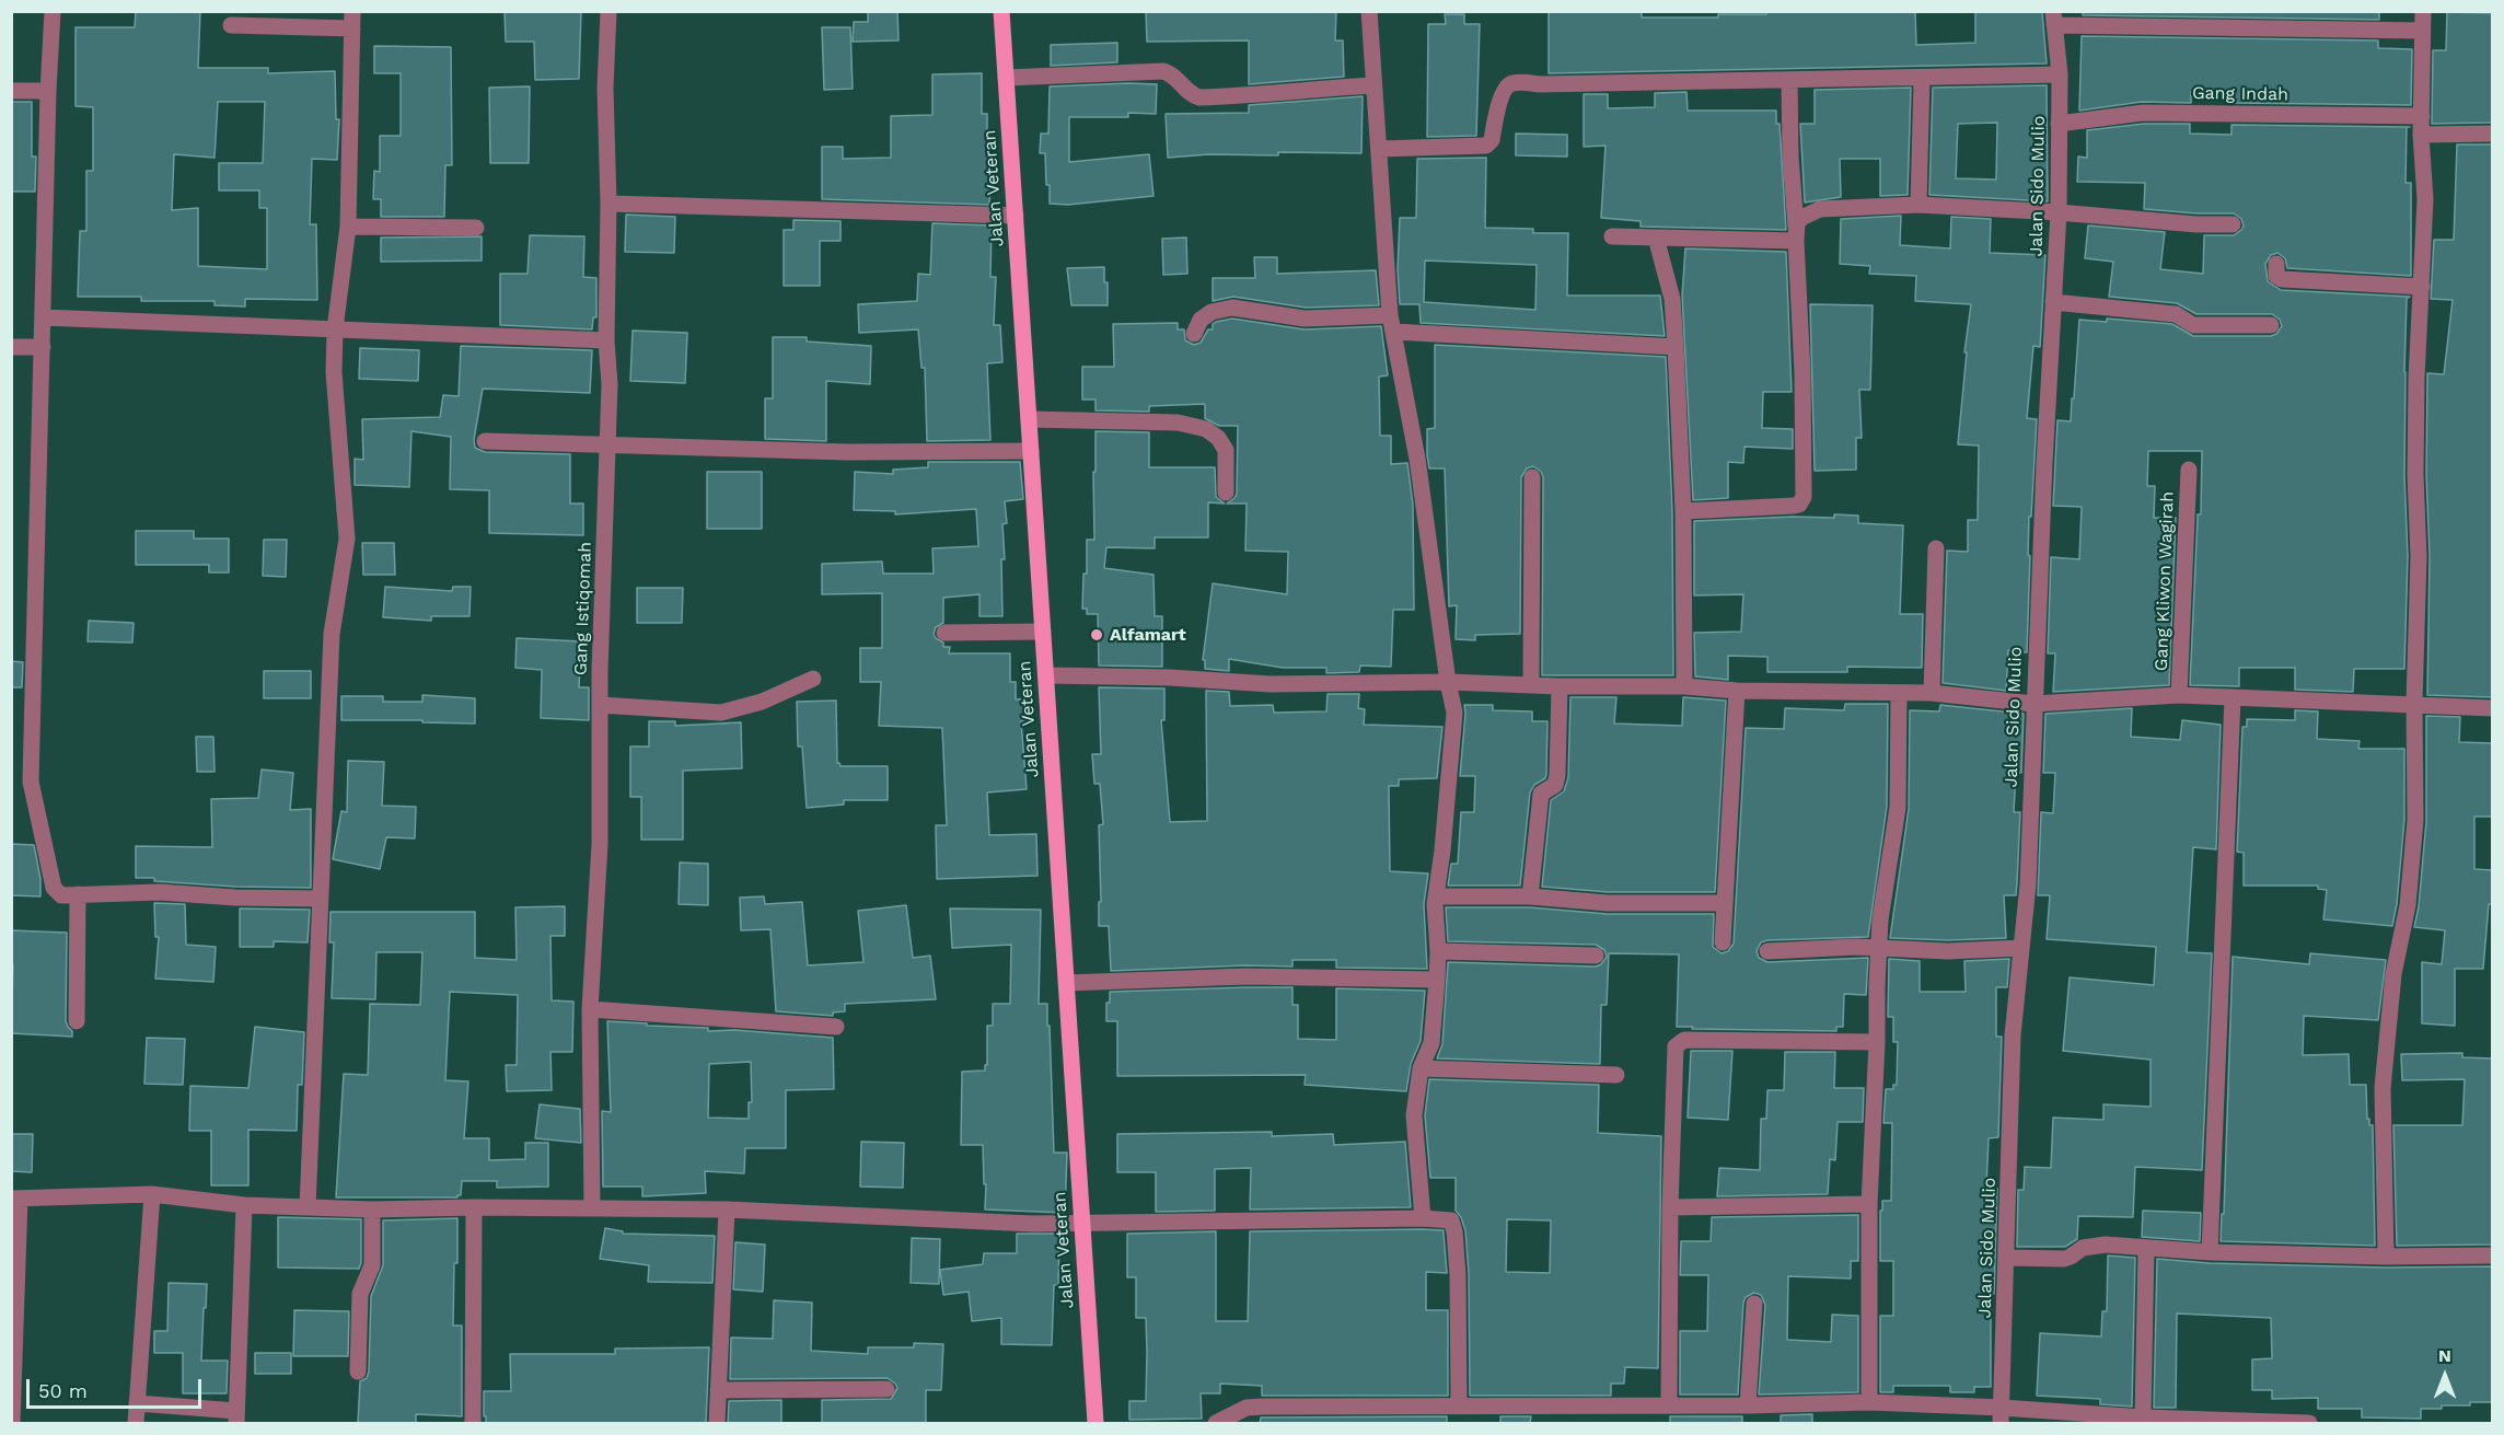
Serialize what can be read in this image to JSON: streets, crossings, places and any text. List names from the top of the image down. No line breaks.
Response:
{"streets":{"main road":["Jalan Veteran"],"street":["Gang Indah","Jalan Sido Mulio","Gang Kliwon Wagirah","Gang Istiqomah"]},"crossings":[["Gang Indah","Jalan Sido Mulio"]],"places":["Alfamart"],"scale_bar":"50 m","north":"top"}
